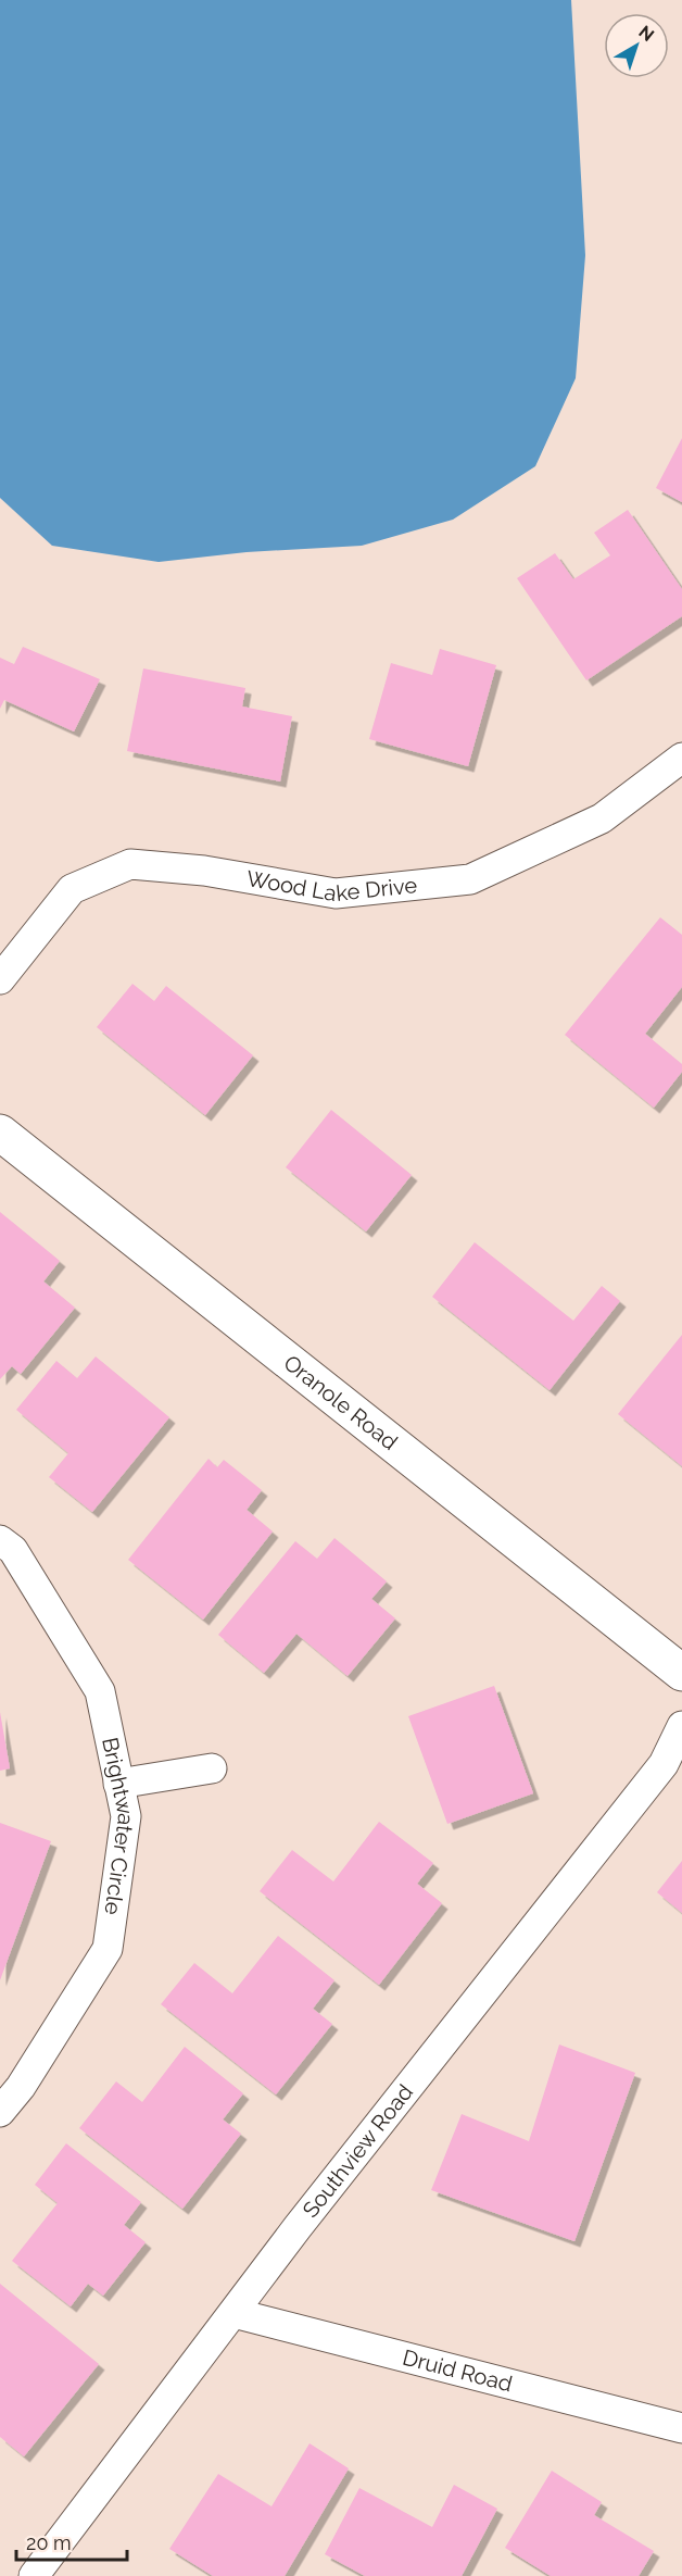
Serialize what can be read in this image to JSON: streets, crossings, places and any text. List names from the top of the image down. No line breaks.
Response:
{"streets":{"street":["Wood Lake Drive","Oranole Road","Brightwater Circle","Southview Road","Druid Road"]},"crossings":[["Southview Road","Druid Road"]],"scale_bar":"20 m","north":"top right"}
